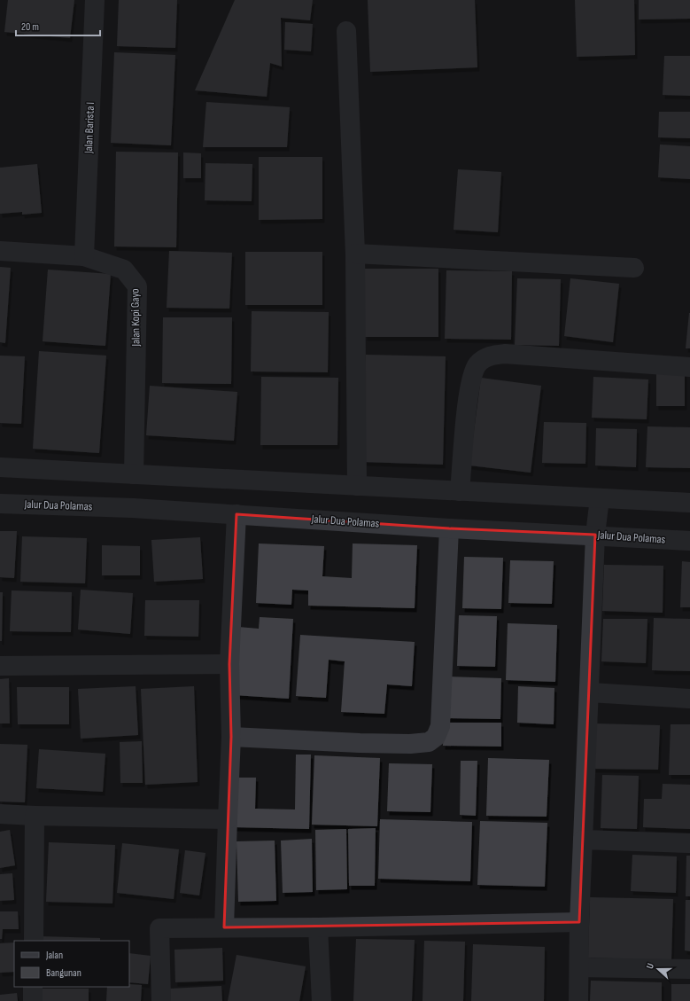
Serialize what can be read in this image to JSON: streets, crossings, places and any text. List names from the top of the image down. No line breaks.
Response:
{"streets":{"street":["Jalan Barista I","Jalan Kopi Gayo","Jalur Dua Polamas"]},"crossings":[["Jalan Barista I","Jalan Kopi Gayo"]],"legend":["Jalan","Bangunan"],"scale_bar":"20 m","north":"left"}
